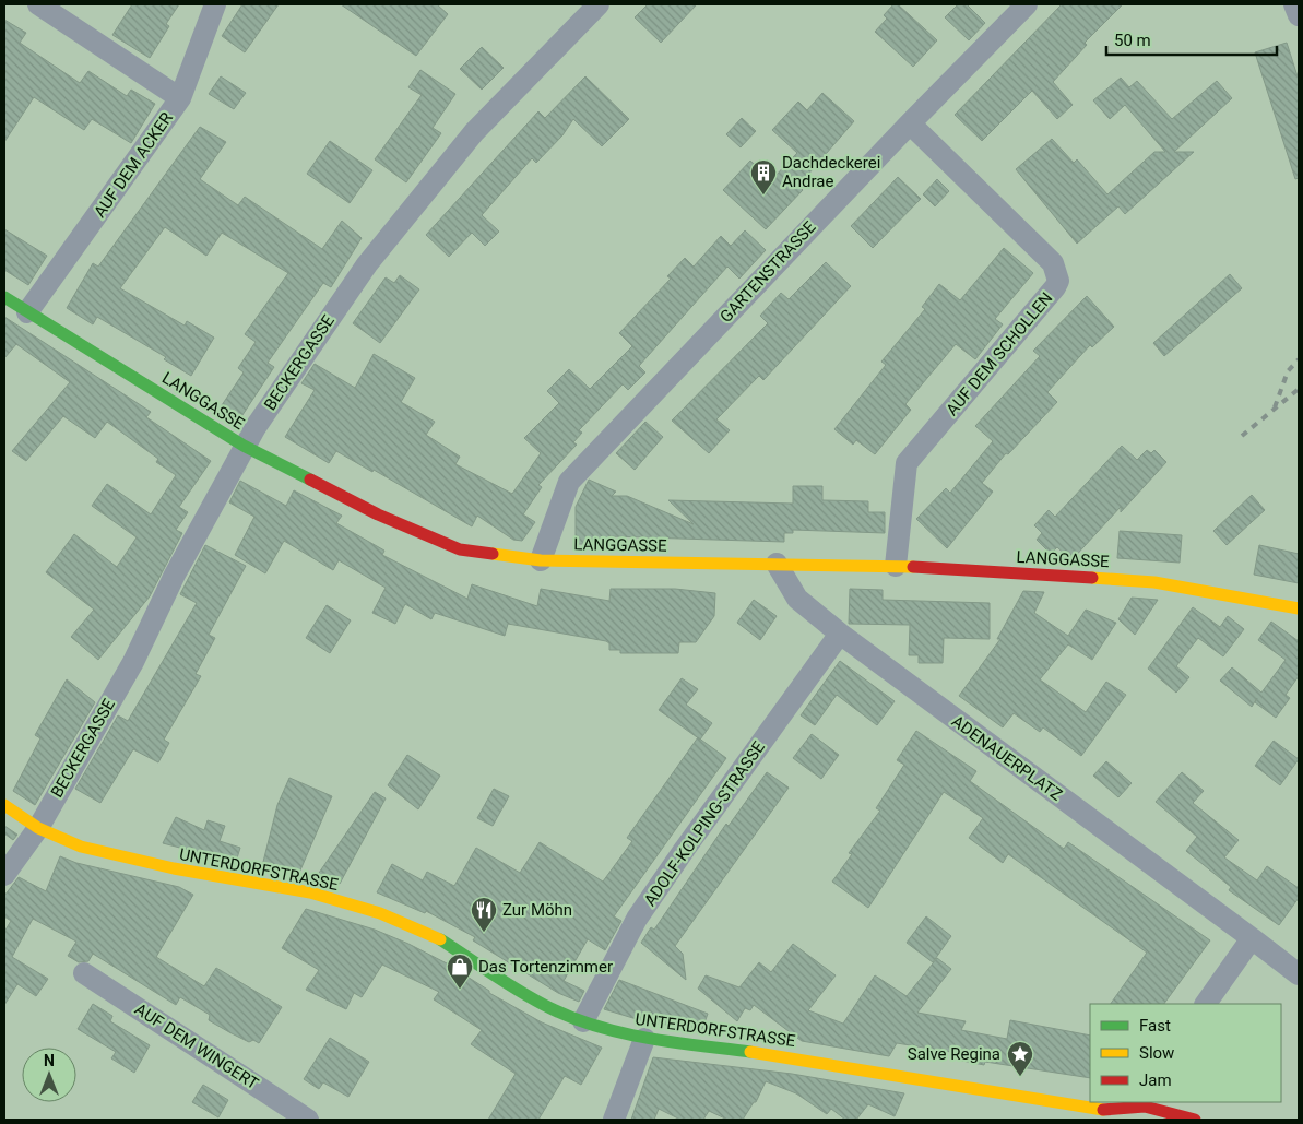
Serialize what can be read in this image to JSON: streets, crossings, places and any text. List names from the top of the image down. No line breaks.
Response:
{"streets":{"street":["AUF DEM ACKER","GARTENSTRASSE","AUF DEM SCHOLLEN","BECKERGASSE","LANGGASSE","ADENAUERPLATZ","ADOLF-KOLPING-STRASSE","UNTERDORFSTRASSE","AUF DEM WINGERT"]},"crossings":[["AUF DEM ACKER","LANGGASSE"],["GARTENSTRASSE","AUF DEM SCHOLLEN"],["GARTENSTRASSE","LANGGASSE"],["AUF DEM SCHOLLEN","LANGGASSE"],["BECKERGASSE","LANGGASSE"],["BECKERGASSE","UNTERDORFSTRASSE"],["LANGGASSE","ADENAUERPLATZ"],["ADENAUERPLATZ","ADOLF-KOLPING-STRASSE"],["ADOLF-KOLPING-STRASSE","UNTERDORFSTRASSE"]],"places":{"building":["Dachdeckerei Andrae"],"restaurant":["Zur Möhn"],"shop":["Das Tortenzimmer"],"place":["Salve Regina"]},"legend":["Fast","Slow","Jam"],"scale_bar":"50 m","north":"top"}
